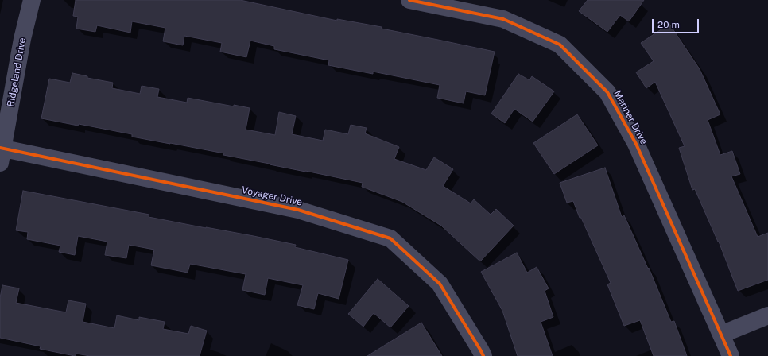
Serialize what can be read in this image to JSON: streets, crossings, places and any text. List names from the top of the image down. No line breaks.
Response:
{"streets":{"street":["Ridgeland Drive","Mariner Drive","Voyager Drive"]},"crossings":[["Ridgeland Drive","Voyager Drive"]],"scale_bar":"20 m"}
